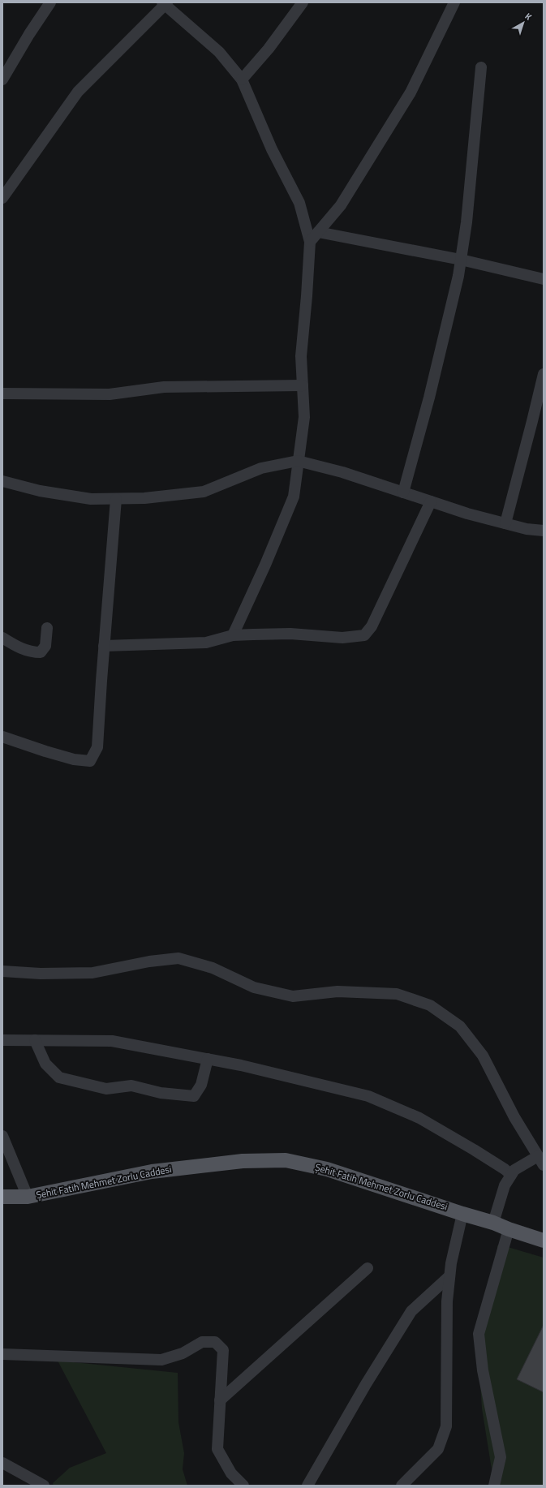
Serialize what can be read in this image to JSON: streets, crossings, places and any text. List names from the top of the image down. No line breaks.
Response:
{"streets":{"main road":["Şehit Fatih Mehmet Zorlu Caddesi"]},"north":"top right"}
